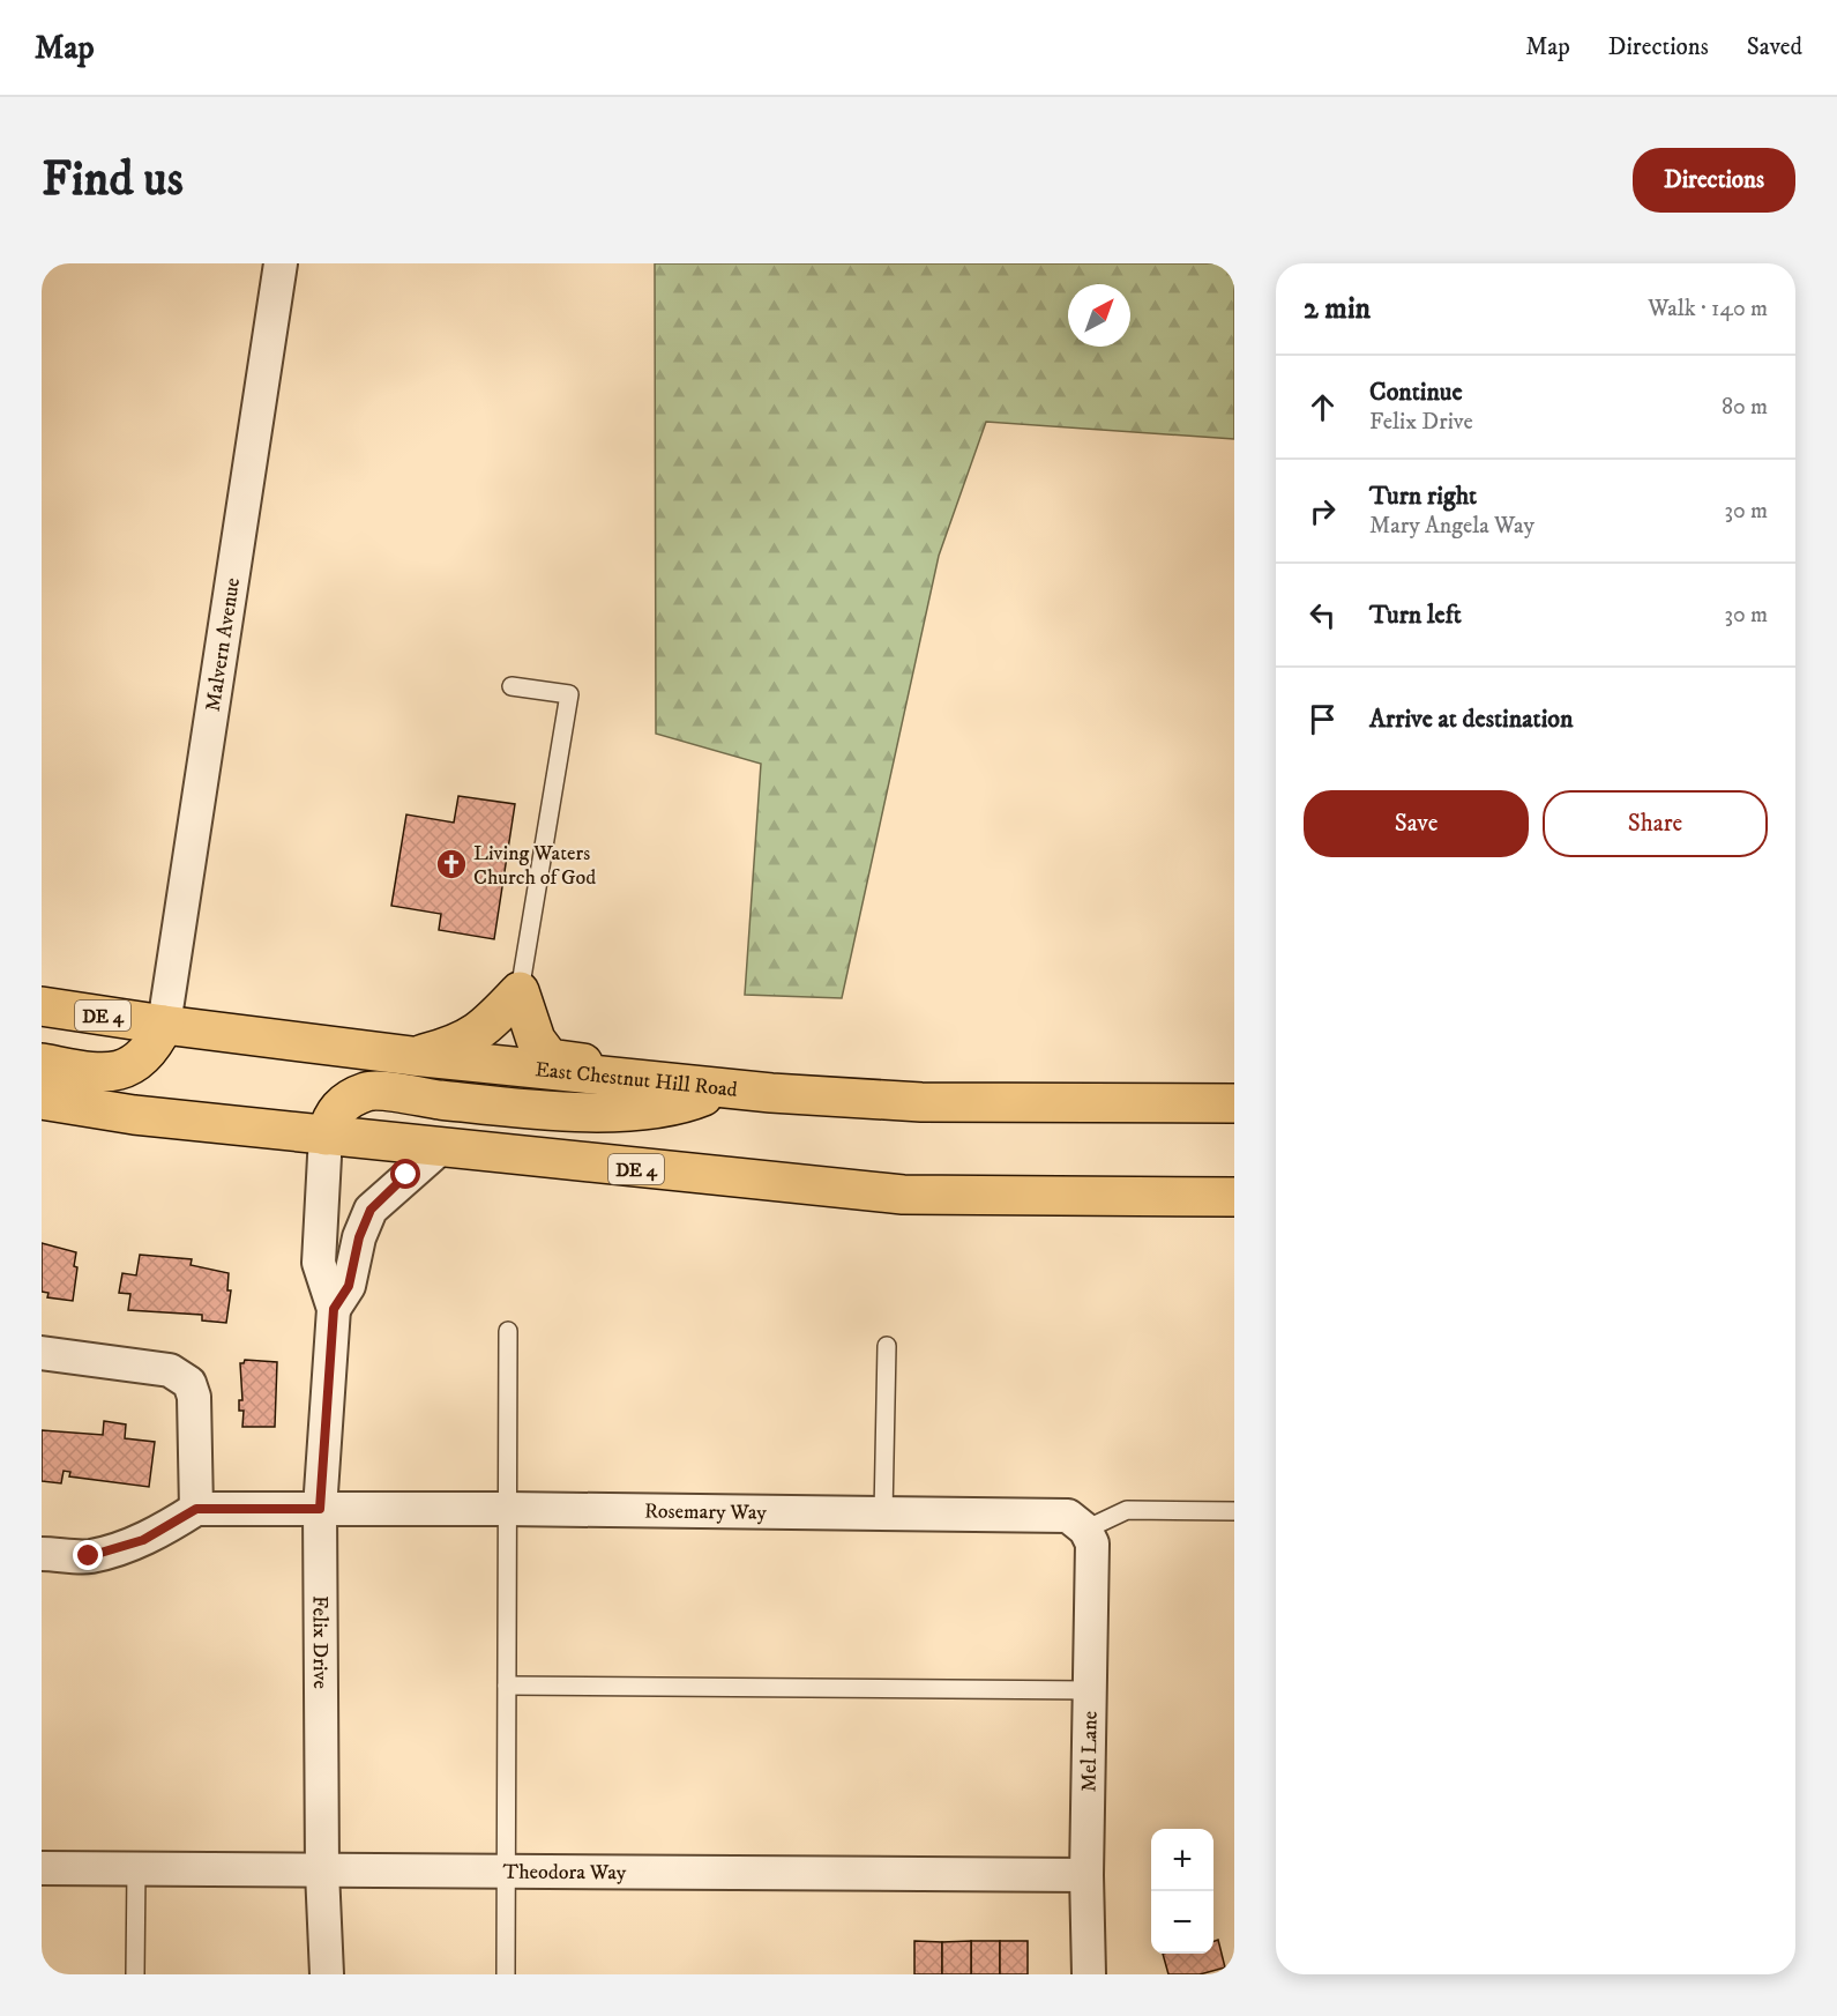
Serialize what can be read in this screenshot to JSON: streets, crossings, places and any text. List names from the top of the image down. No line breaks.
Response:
{"streets":{"main road":["DE 4","East Chestnut Hill Road"],"street":["Malvern Avenue","Rosemary Way","Felix Drive","Mel Lane","Theodora Way"]},"crossings":[["Malvern Avenue","East Chestnut Hill Road"],["DE 4","Felix Drive"],["Rosemary Way","Felix Drive"],["Rosemary Way","Mel Lane"],["Felix Drive","Theodora Way"],["Mel Lane","Theodora Way"]],"places":{"church":["Living Waters Church of God"]},"north":"top right","page":{"header":"Map","nav":["Map","Directions","Saved"],"buttons":["Directions",["Save","Share"]],"title":"Find us","heading":["2 min","Walk · 140 m"],"list":[["Continue","Felix Drive","80 m"],["Turn right","Mary Angela Way","30 m"],["Turn left","30 m"],"Arrive at destination"],"map_buttons":["+","−"]}}
